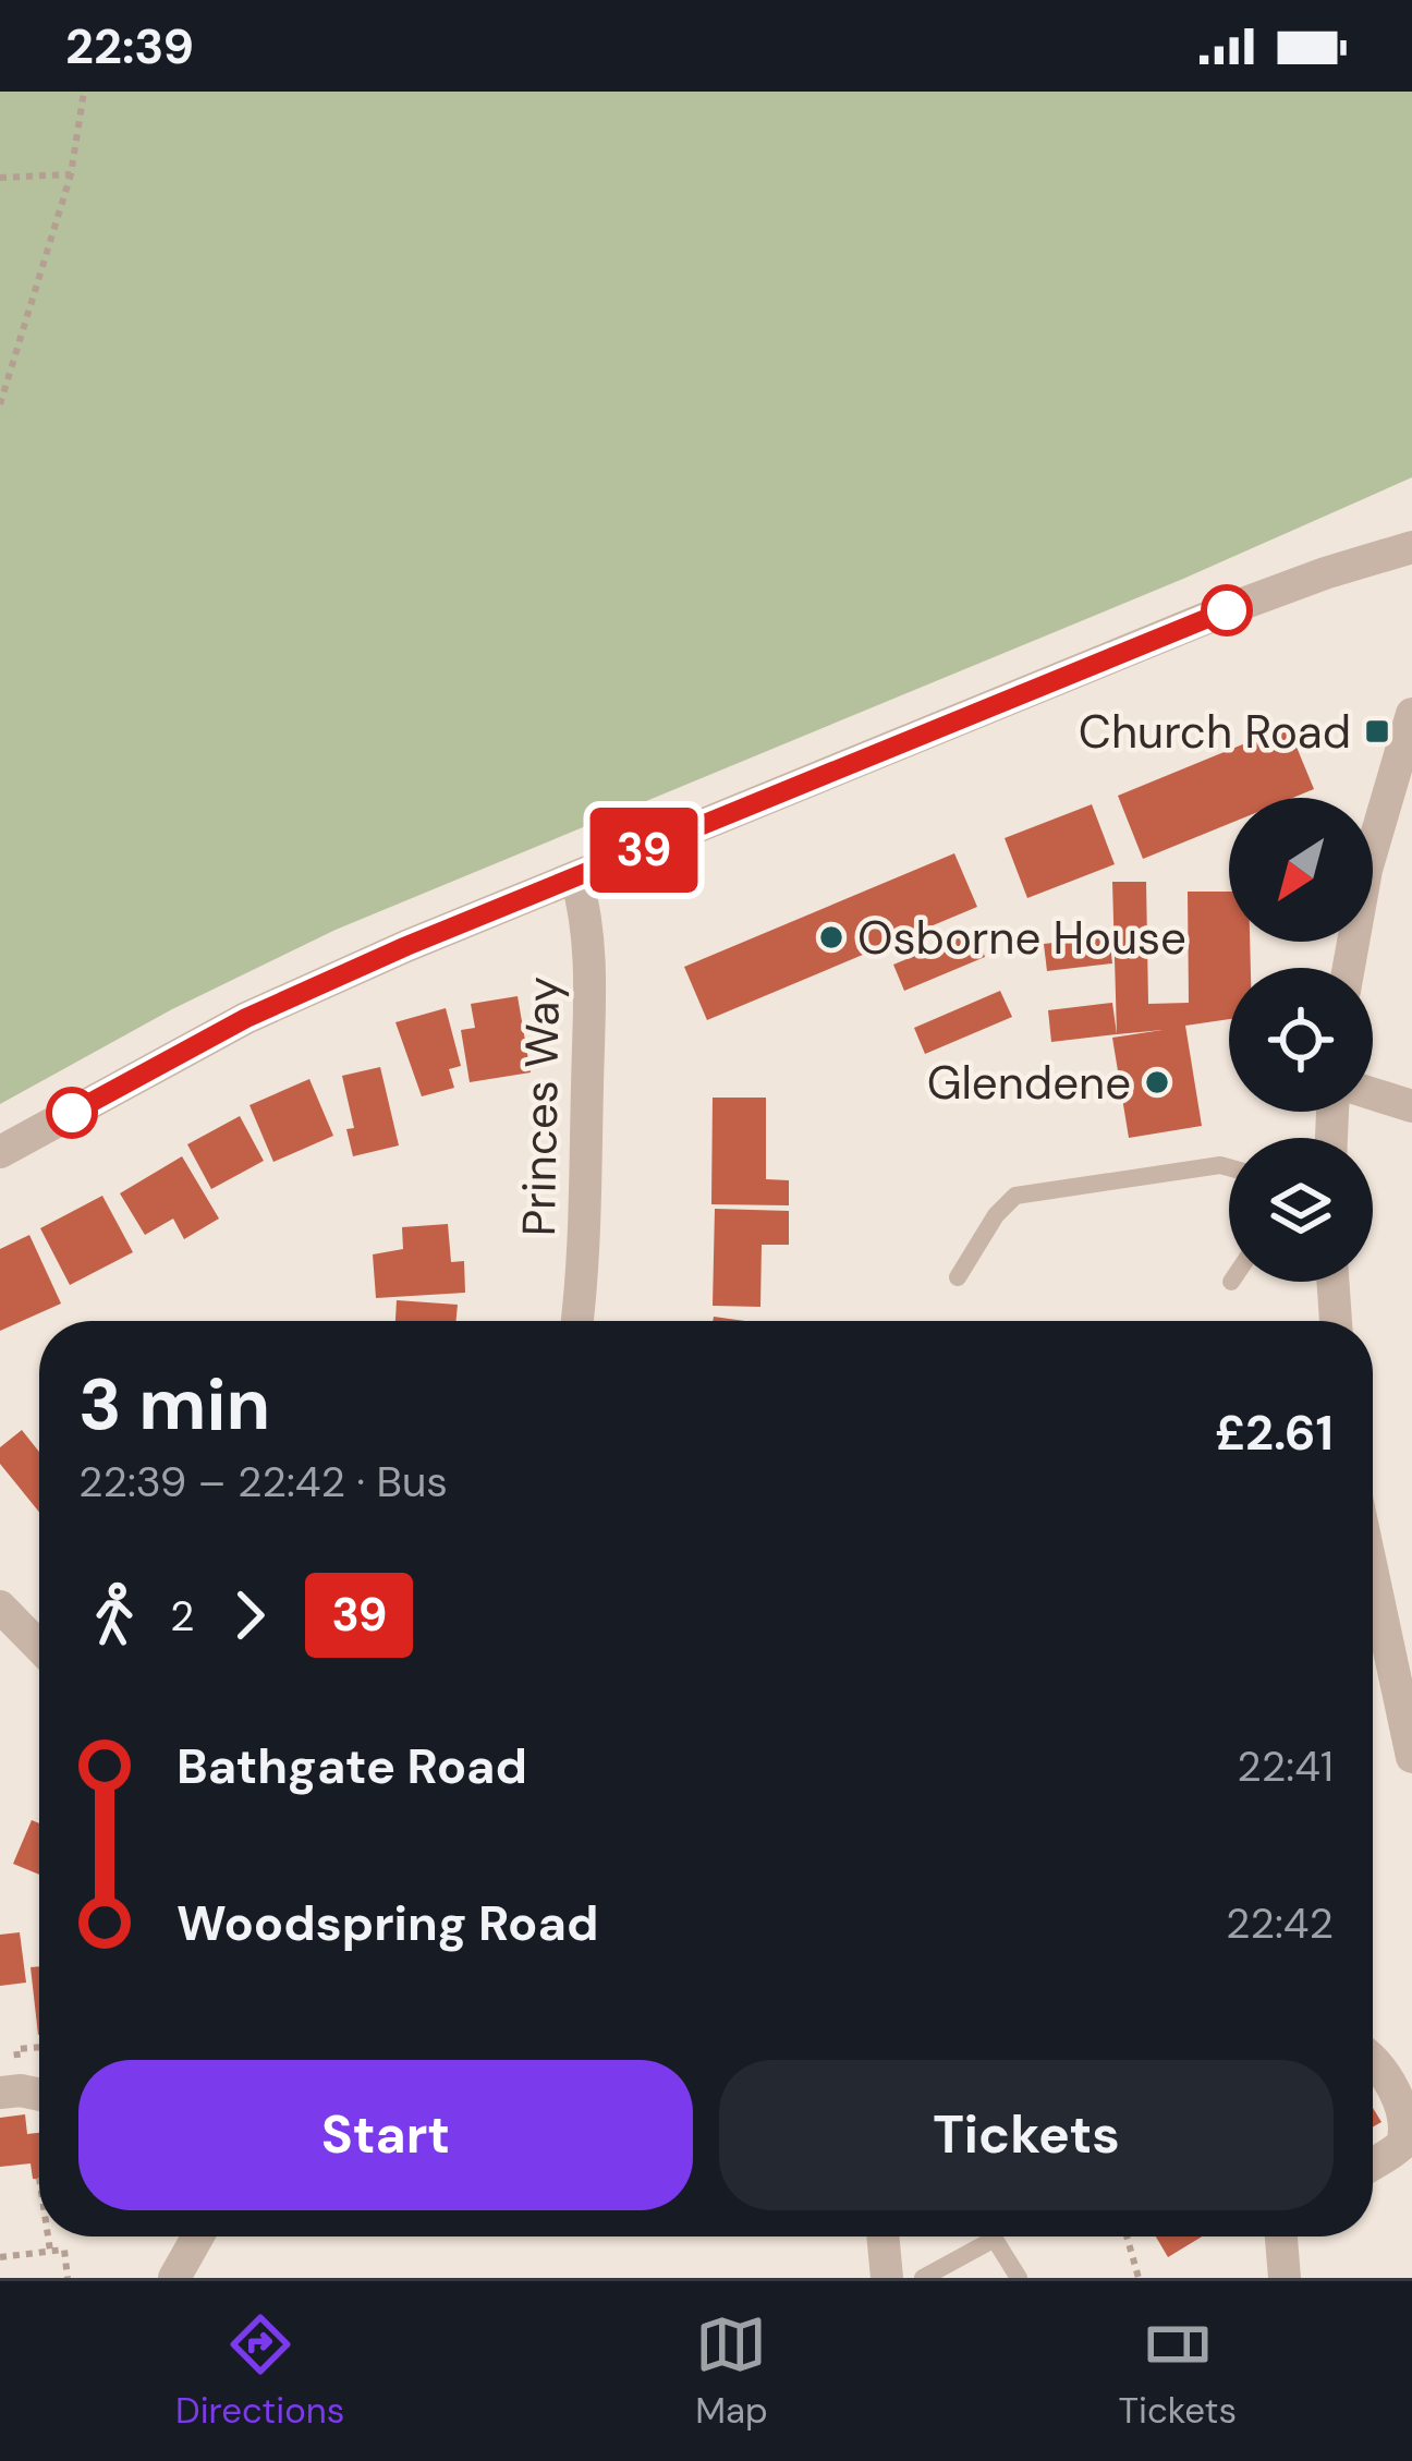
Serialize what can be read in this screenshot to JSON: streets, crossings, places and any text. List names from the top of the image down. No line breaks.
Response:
{"streets":{"street":["Princes Way"]},"places":{"transit":["Church Road"],"other":["Osborne House","Glendene"]},"lines":["bus line 39"],"north":"bottom left","page":{"status":"22:39","on_map":"39","heading":["3 min","22:39 – 22:42 · Bus","£2.61"],"legs":["2","39"],"list":[{"name":"Bathgate Road","value":"22:41"},{"name":"Woodspring Road","value":"22:42"}],"buttons":["Start","Tickets"],"tabs":["Directions","Map","Tickets"]}}
